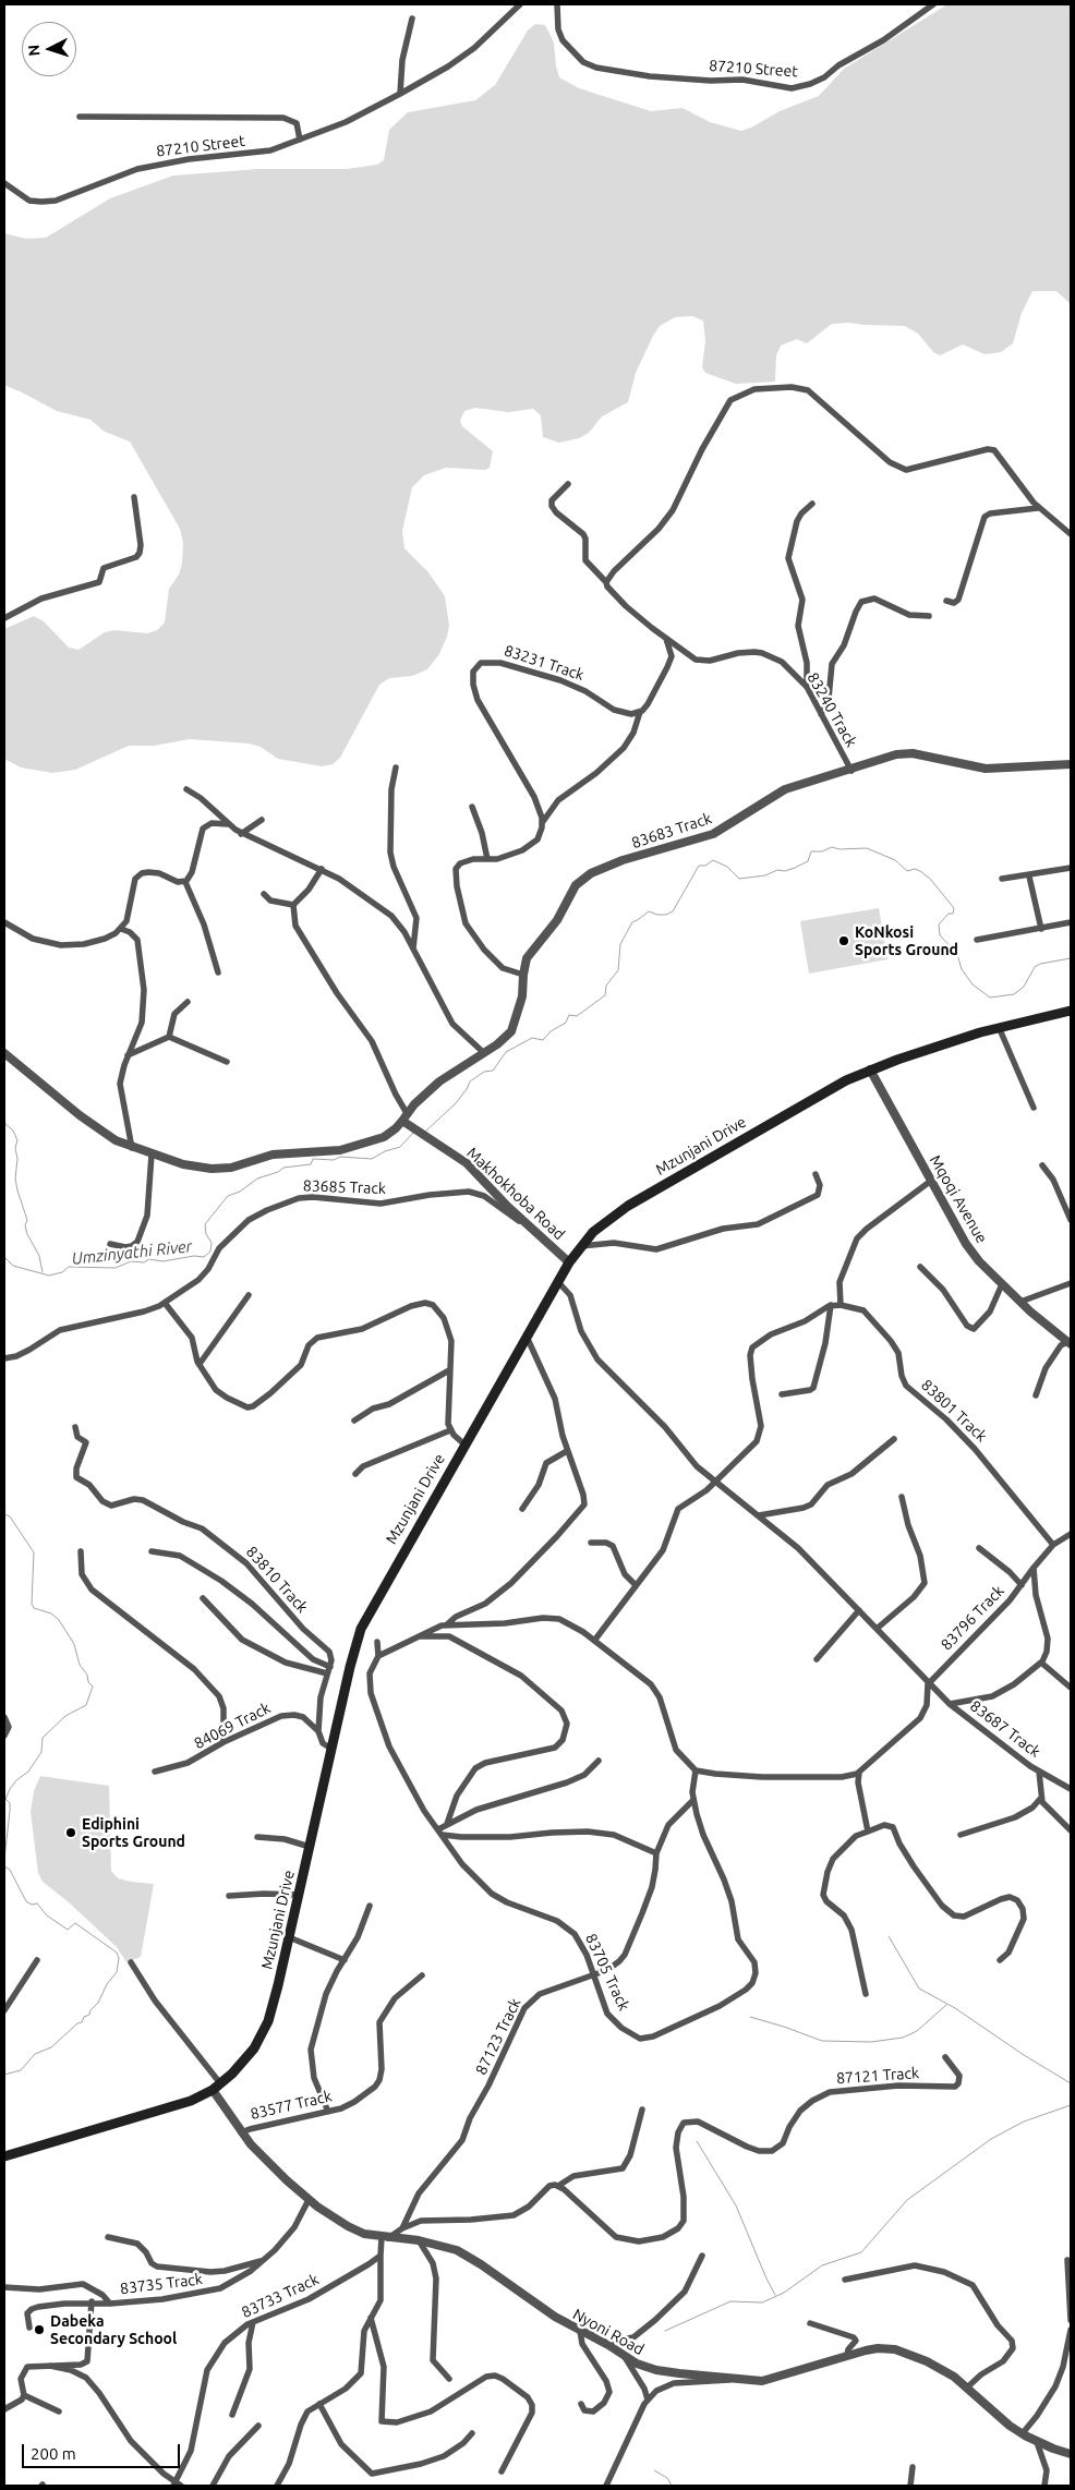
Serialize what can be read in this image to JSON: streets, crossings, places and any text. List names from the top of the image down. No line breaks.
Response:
{"streets":{"main road":["Mzunjani Drive"],"street":["87210 Street","83231 Track","83240 Track","83683 Track","83685 Track","Makhokhoba Road","Mqoqi Avenue","83801 Track","83810 Track","83796 Track","84069 Track","83687 Track","83705 Track","87123 Track","87121 Track","83577 Track","83735 Track","83733 Track","Nyoni Road"]},"crossings":[["83240 Track","83683 Track"],["83683 Track","Makhokhoba Road"],["Mzunjani Drive","Makhokhoba Road"],["Mzunjani Drive","Mqoqi Avenue"],["Mzunjani Drive","83687 Track"],["Mzunjani Drive","Nyoni Road"],["83685 Track","Makhokhoba Road"],["83801 Track","83796 Track"],["83796 Track","83687 Track"],["83705 Track","87123 Track"],["83577 Track","Nyoni Road"],["83735 Track","Nyoni Road"]],"water":["Umzinyathi River"],"places":["KoNkosi Sports Ground","Ediphini Sports Ground","Dabeka Secondary School"],"scale_bar":"200 m","north":"left"}
